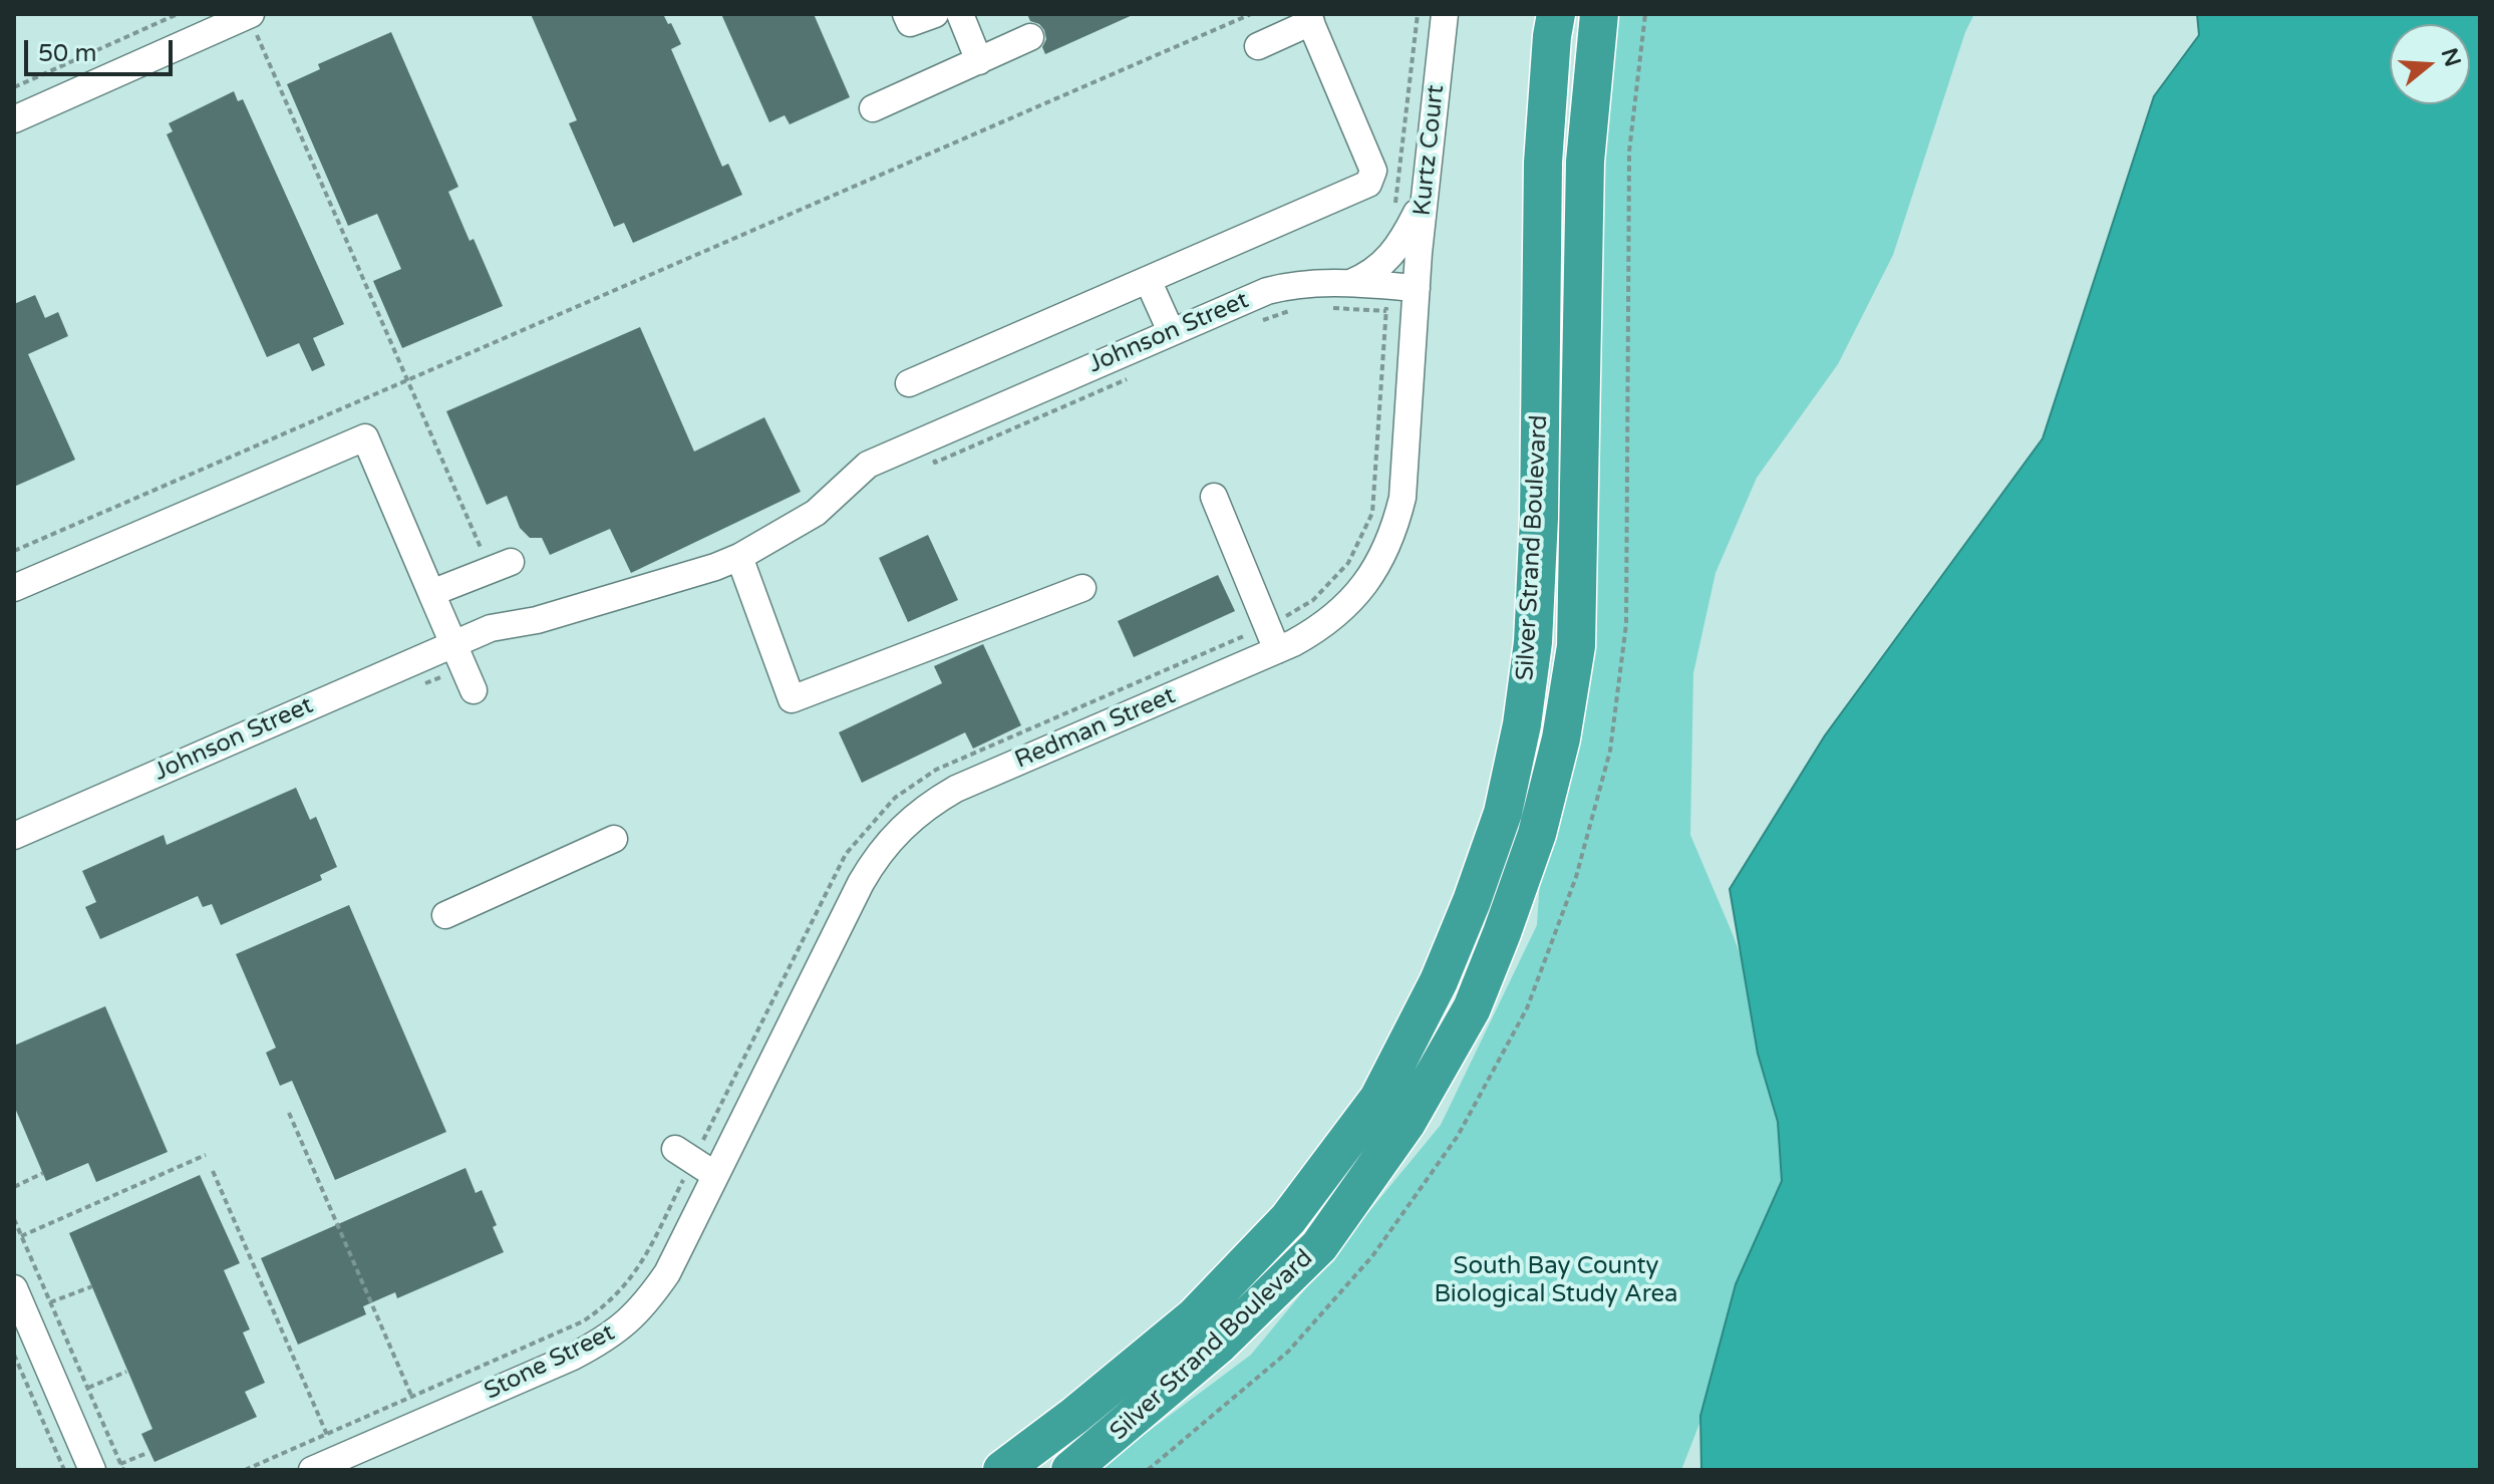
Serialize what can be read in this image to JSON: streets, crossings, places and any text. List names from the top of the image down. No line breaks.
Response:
{"streets":{"highway":["Silver Strand Boulevard"],"street":["Kurtz Court","Johnson Street","Redman Street","Stone Street"]},"crossings":[["Kurtz Court","Johnson Street"],["Kurtz Court","Redman Street"],["Johnson Street","Redman Street"],["Redman Street","Stone Street"]],"parks":["South Bay County Biological Study Area"],"scale_bar":"50 m","north":"right"}
